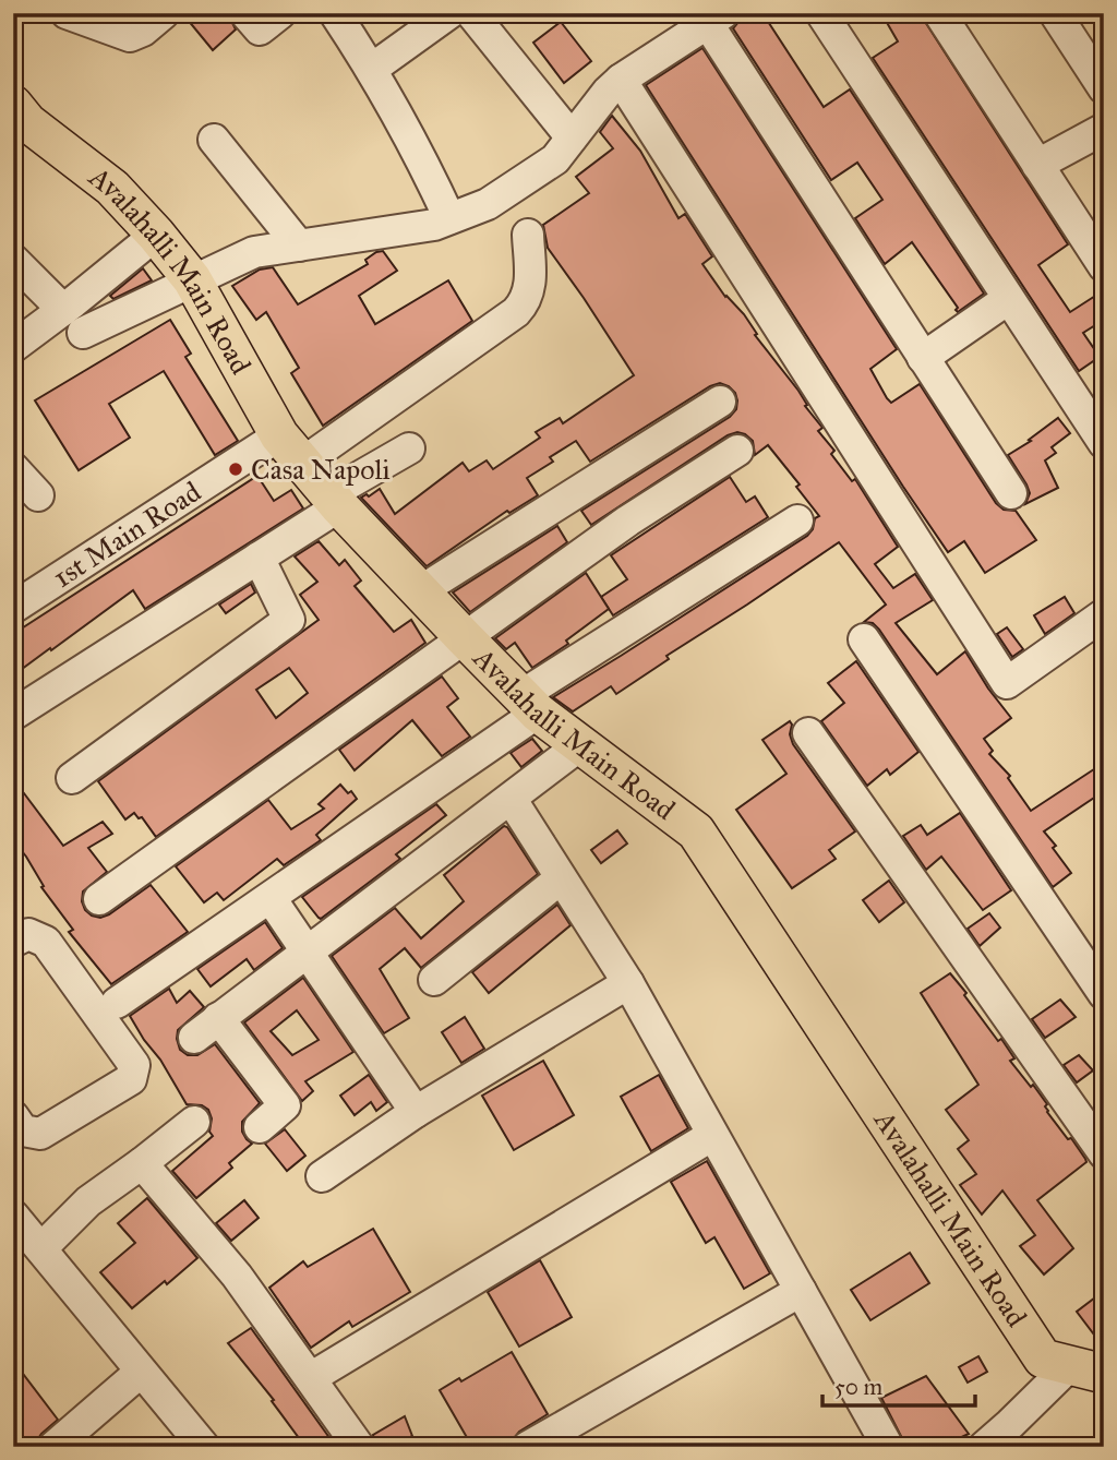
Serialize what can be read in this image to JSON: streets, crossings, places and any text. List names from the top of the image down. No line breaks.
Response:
{"streets":{"main road":["Avalahalli Main Road"],"street":["1st Main Road"]},"crossings":[["Avalahalli Main Road","1st Main Road"]],"places":["Casa Napoli"],"scale_bar":"50 m"}
